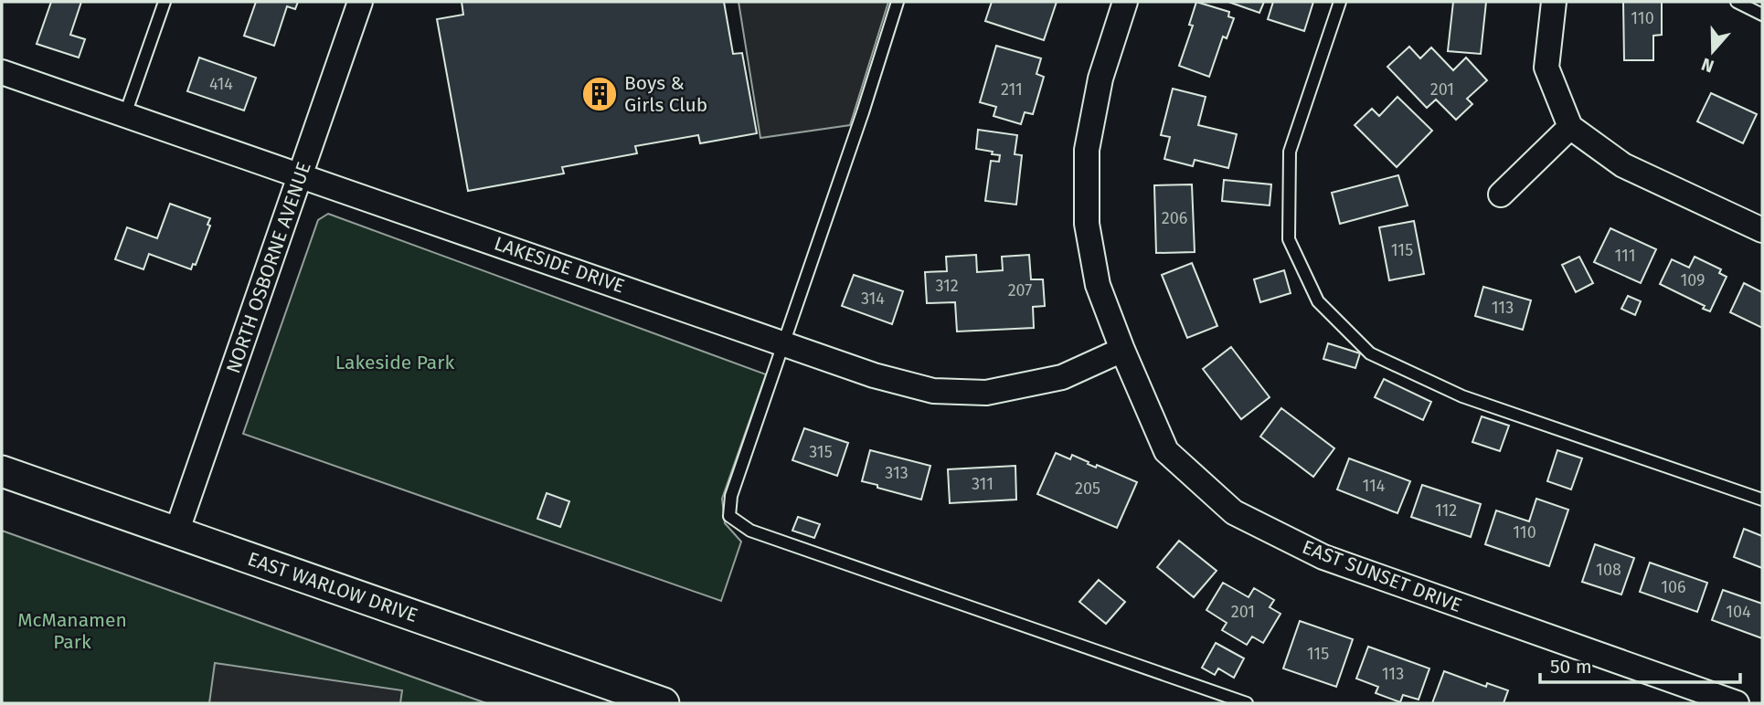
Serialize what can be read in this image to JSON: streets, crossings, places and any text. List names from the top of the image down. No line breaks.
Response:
{"streets":{"street":["LAKESIDE DRIVE","NORTH OSBORNE AVENUE","EAST SUNSET DRIVE","EAST WARLOW DRIVE"]},"crossings":[["LAKESIDE DRIVE","NORTH OSBORNE AVENUE"],["LAKESIDE DRIVE","EAST SUNSET DRIVE"],["NORTH OSBORNE AVENUE","EAST WARLOW DRIVE"]],"parks":["Lakeside Park","McManamen Park"],"places":{"building":["Boys & Girls Club"]},"house_numbers":["110","414","211","201","206","115","111","109","312","207","314","113","315","313","311","114","205","112","110","108","106","201","104","115","113"],"scale_bar":"50 m","north":"bottom"}
